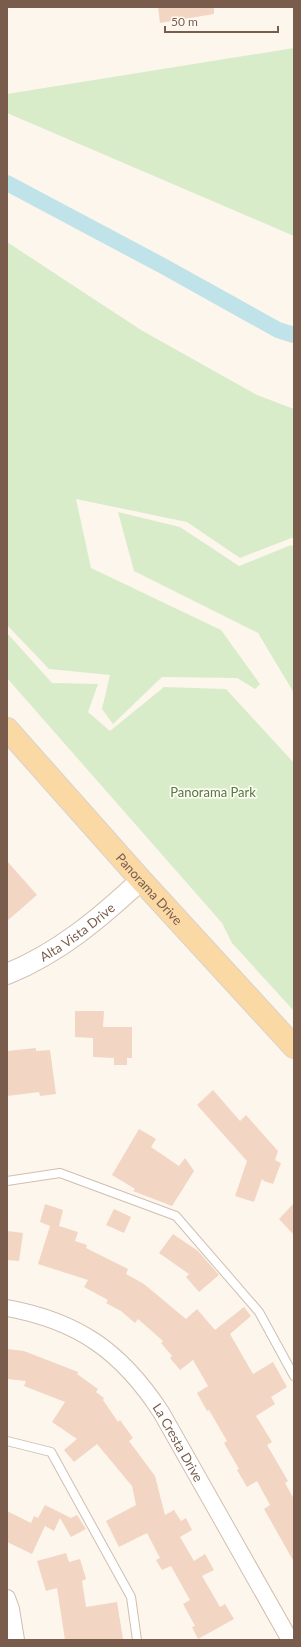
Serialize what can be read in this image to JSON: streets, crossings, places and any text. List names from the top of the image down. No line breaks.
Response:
{"streets":{"main road":["Panorama Drive"],"street":["Alta Vista Drive","La Cresta Drive"]},"crossings":[["Panorama Drive","Alta Vista Drive"]],"parks":["Panorama Park"],"scale_bar":"50 m"}
